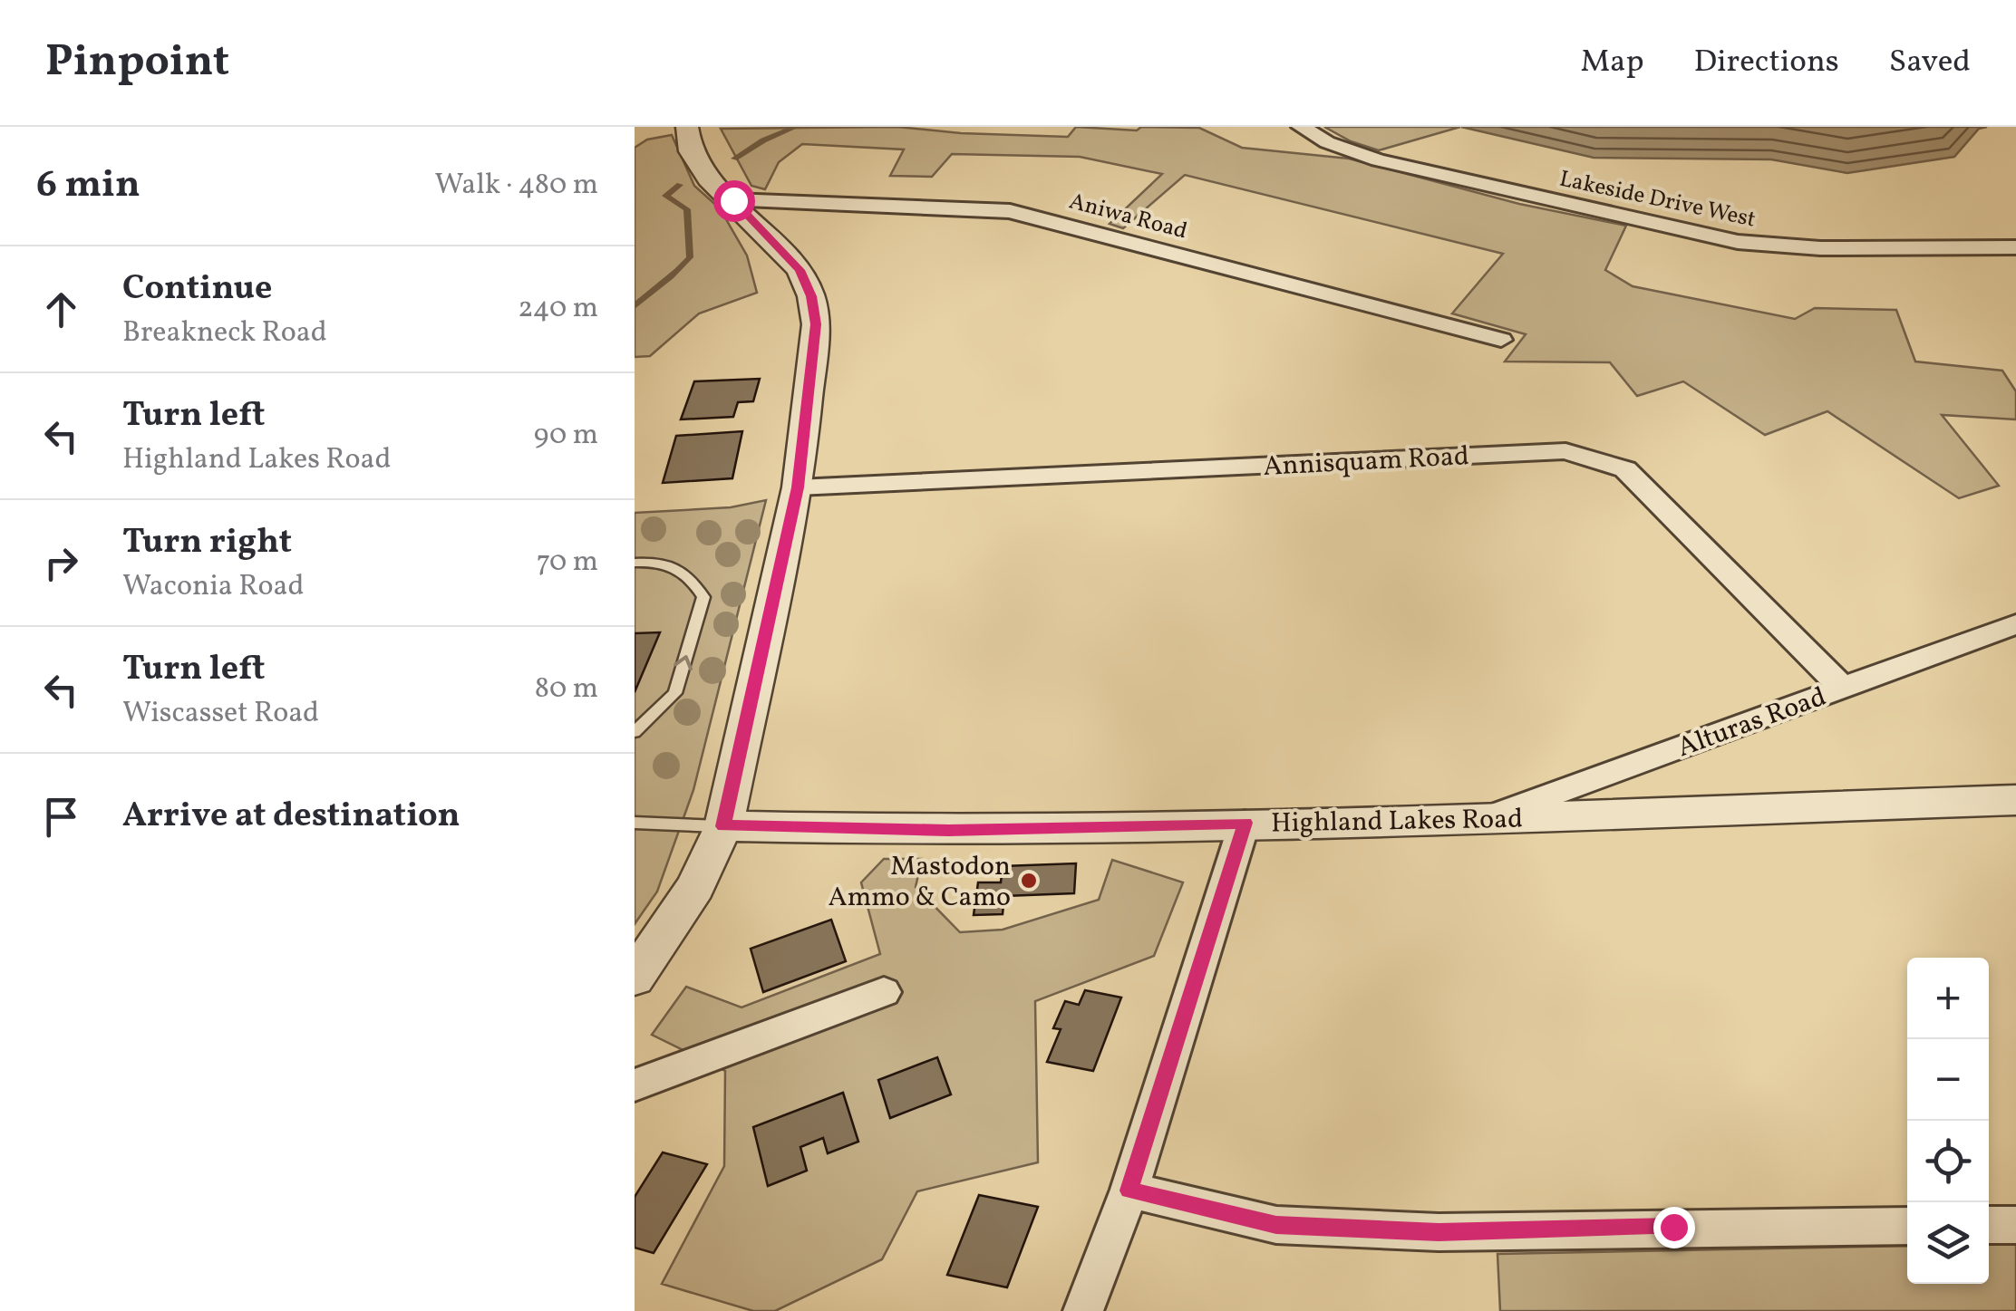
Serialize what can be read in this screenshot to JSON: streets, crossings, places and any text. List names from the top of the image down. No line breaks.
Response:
{"streets":{"street":["Lakeside Drive West","Aniwa Road","Annisquam Road","Alturas Road","Highland Lakes Road"]},"crossings":[["Annisquam Road","Alturas Road"],["Alturas Road","Highland Lakes Road"]],"places":["Mastodon Ammo & Camo"],"page":{"header":"Pinpoint","nav":["Map","Directions","Saved"],"heading":["6 min","Walk · 480 m"],"list":[["Continue","Breakneck Road","240 m"],["Turn left","Highland Lakes Road","90 m"],["Turn right","Waconia Road","70 m"],["Turn left","Wiscasset Road","80 m"],"Arrive at destination"],"map_buttons":["+","−"]}}
